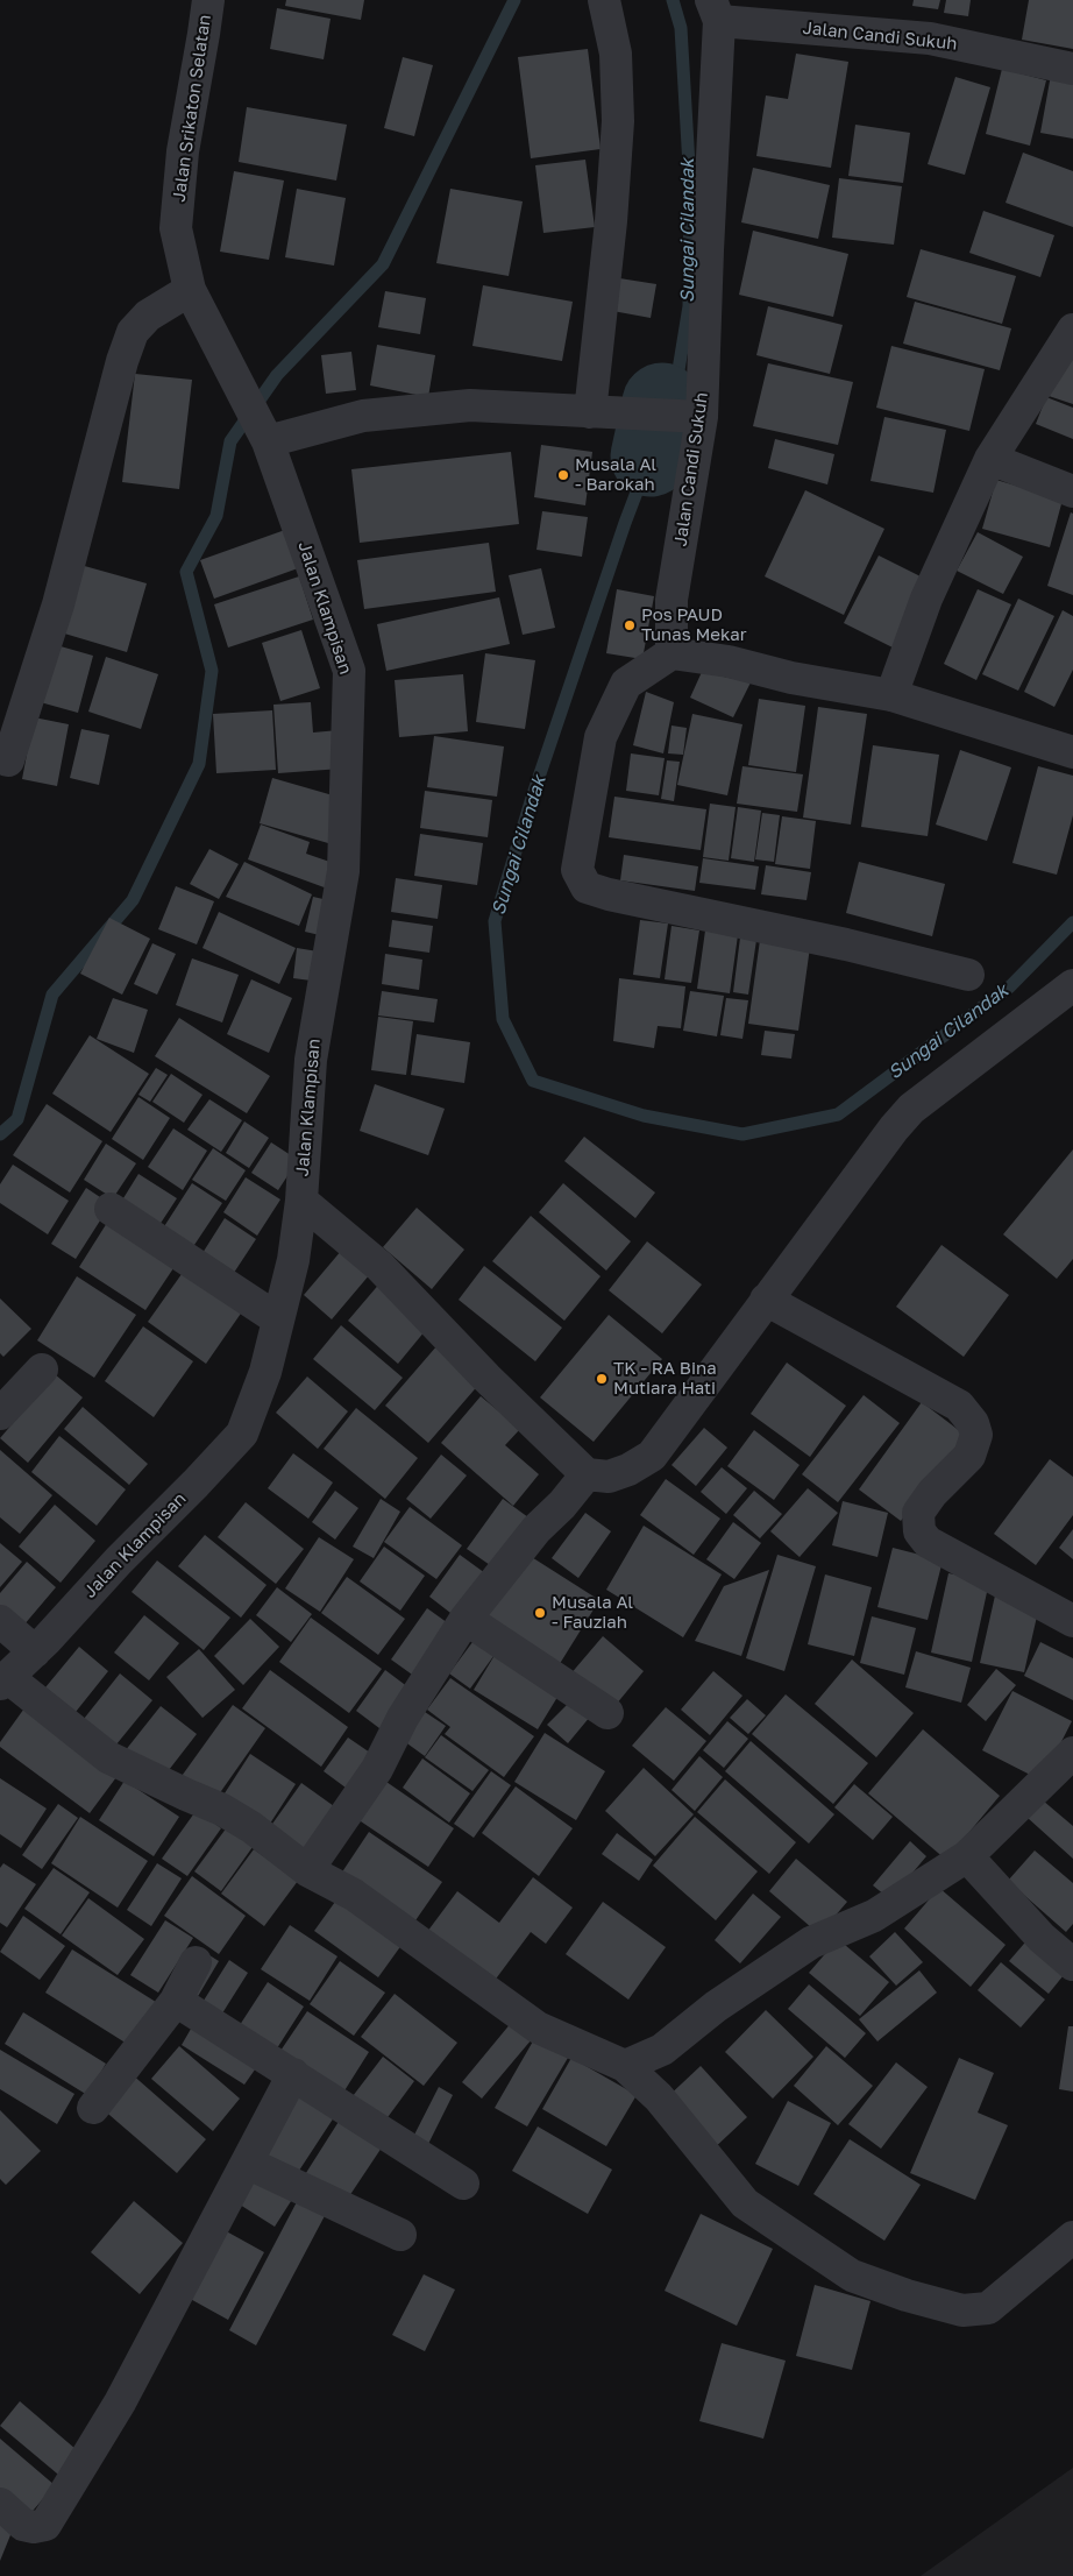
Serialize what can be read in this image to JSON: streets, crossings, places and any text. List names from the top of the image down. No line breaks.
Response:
{"streets":{"street":["Jalan Candi Sukuh","Jalan Srikaton Selatan","Jalan Klampisan"]},"crossings":[["Jalan Srikaton Selatan","Jalan Klampisan"]],"water":["Sungai Cilandak"],"places":["Musala Al - Barokah","Pos PAUD Tunas Mekar","TK - RA Bina Mutiara Hati","Musala Al - Fauziah"]}
